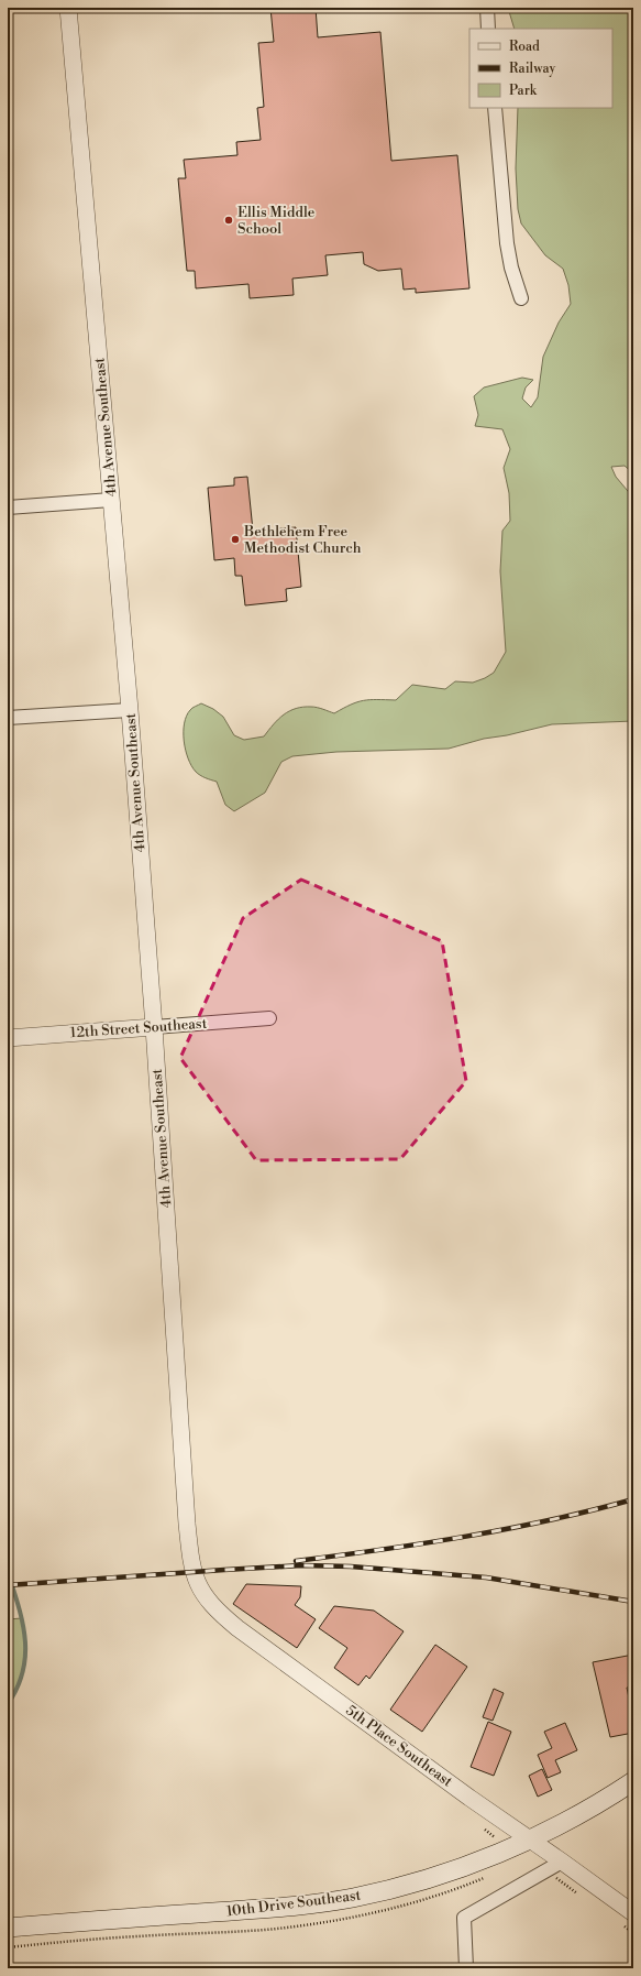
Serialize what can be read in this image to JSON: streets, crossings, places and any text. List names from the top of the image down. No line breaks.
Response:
{"streets":{"main road":["10th Drive Southeast"],"street":["4th Avenue Southeast","12th Street Southeast","5th Place Southeast"]},"crossings":[["4th Avenue Southeast","12th Street Southeast"],["4th Avenue Southeast","5th Place Southeast"],["5th Place Southeast","10th Drive Southeast"]],"places":["Ellis Middle School","Bethlehem Free Methodist Church"],"legend":["Road","Railway","Park"]}
